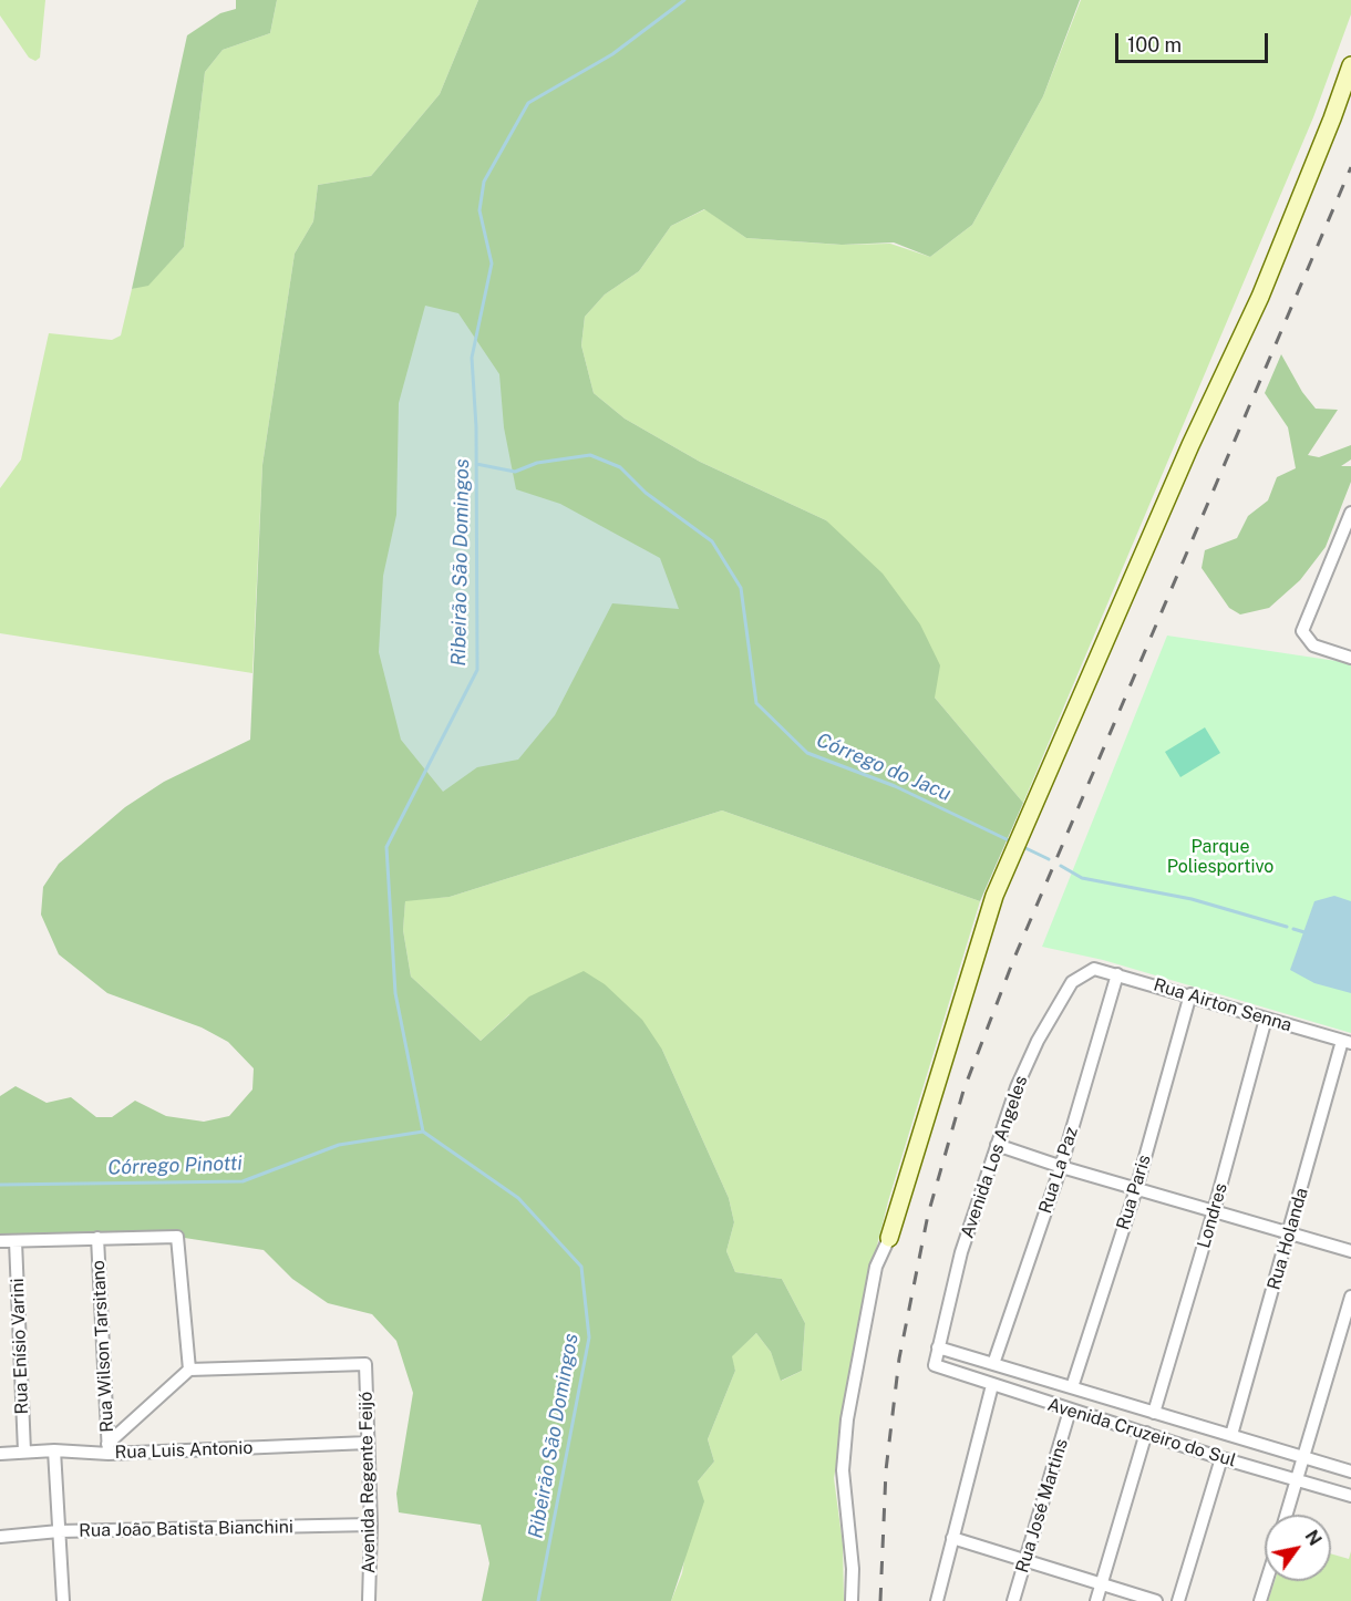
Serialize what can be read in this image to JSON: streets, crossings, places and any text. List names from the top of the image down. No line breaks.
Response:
{"streets":{"street":["Rua Airton Senna","Avenida Los Angeles","Rua La Paz","Rua Paris","Londres","Rua Holanda","Rua Enísio Varini","Rua Wilson Tarsitano","Avenida Cruzeiro do Sul","Rua Luis Antonio","Avenida Regente Feijó","Rua José Martins","Rua João Batista Bianchini"]},"crossings":[["Rua Airton Senna","Avenida Los Angeles"],["Rua Airton Senna","Rua La Paz"],["Rua Airton Senna","Rua Paris"],["Rua Airton Senna","Londres"],["Rua Airton Senna","Rua Holanda"],["Avenida Los Angeles","Avenida Cruzeiro do Sul"],["Rua La Paz","Avenida Cruzeiro do Sul"],["Rua Paris","Avenida Cruzeiro do Sul"],["Londres","Avenida Cruzeiro do Sul"],["Rua Holanda","Avenida Cruzeiro do Sul"],["Rua Enísio Varini","Rua Luis Antonio"],["Rua Wilson Tarsitano","Rua Luis Antonio"],["Avenida Cruzeiro do Sul","Rua José Martins"],["Rua Luis Antonio","Avenida Regente Feijó"],["Avenida Regente Feijó","Rua João Batista Bianchini"]],"water":["Ribeirão São Domingos","Córrego do Jacu","Córrego Pinotti"],"parks":["Parque Poliesportivo"],"scale_bar":"100 m","north":"top right"}
